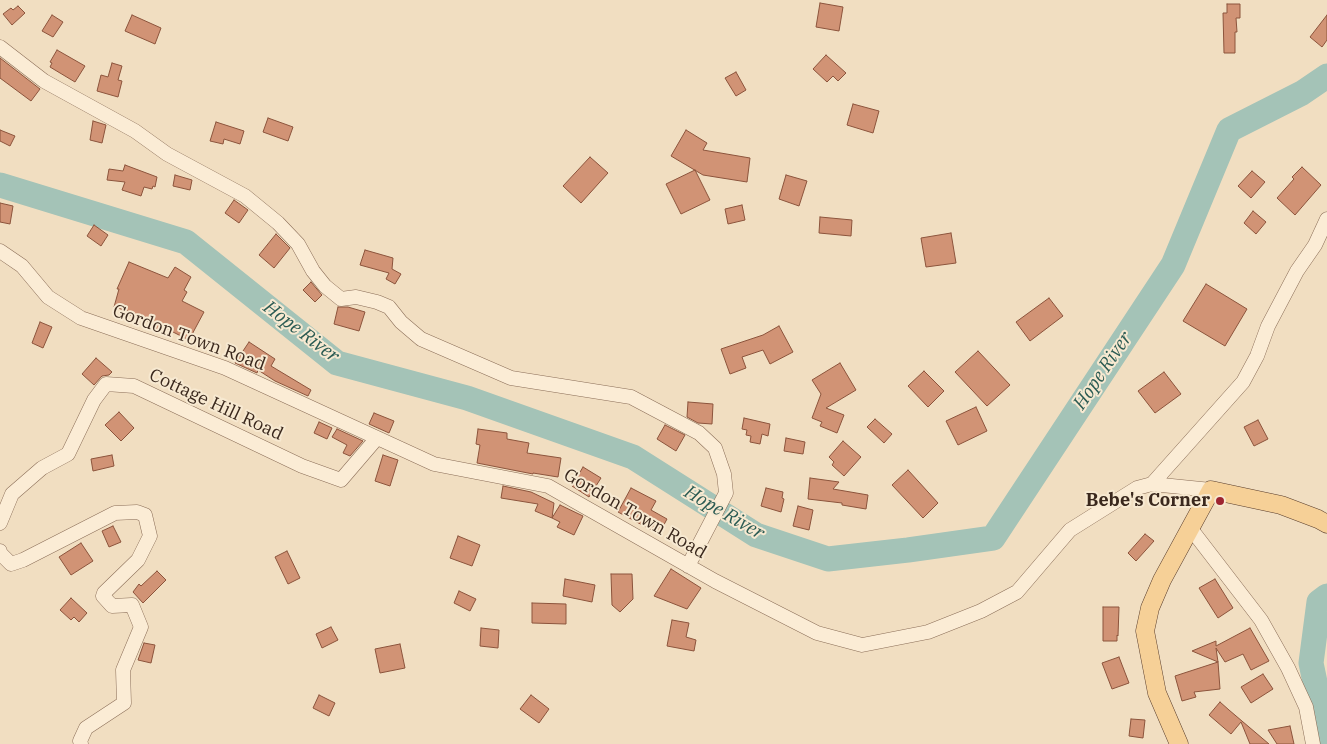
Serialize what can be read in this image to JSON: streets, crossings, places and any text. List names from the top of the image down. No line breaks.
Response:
{"streets":{"street":["Gordon Town Road","Cottage Hill Road"]},"crossings":[["Gordon Town Road","Cottage Hill Road"]],"water":["Hope River"],"places":["Bebe's Corner"]}
